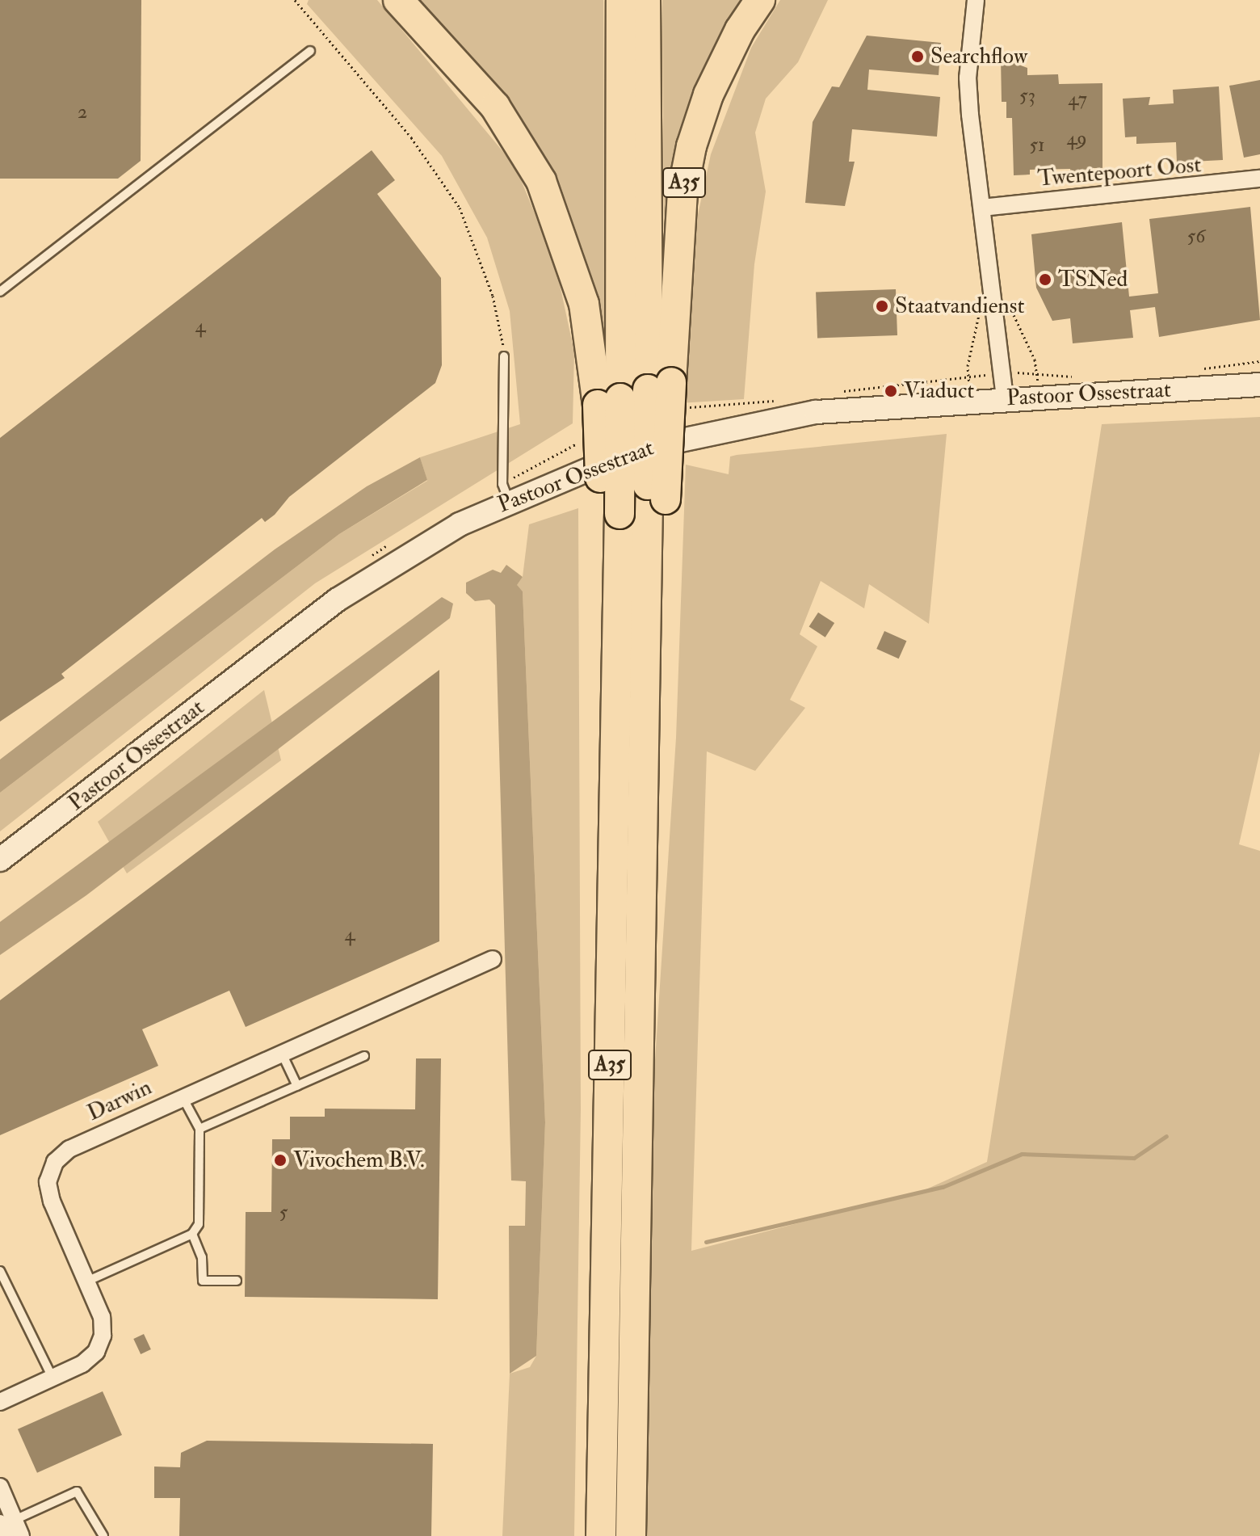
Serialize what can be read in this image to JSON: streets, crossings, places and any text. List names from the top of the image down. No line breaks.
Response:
{"streets":{"highway":["A35"],"main road":["Pastoor Ossestraat"],"street":["Twentepoort Oost","Darwin"]},"places":["Searchflow","TSNed","Staatvandienst","Viaduct","Vivochem B.V."],"house_numbers":["53","47","2","49","51","56","4","4","5"]}
